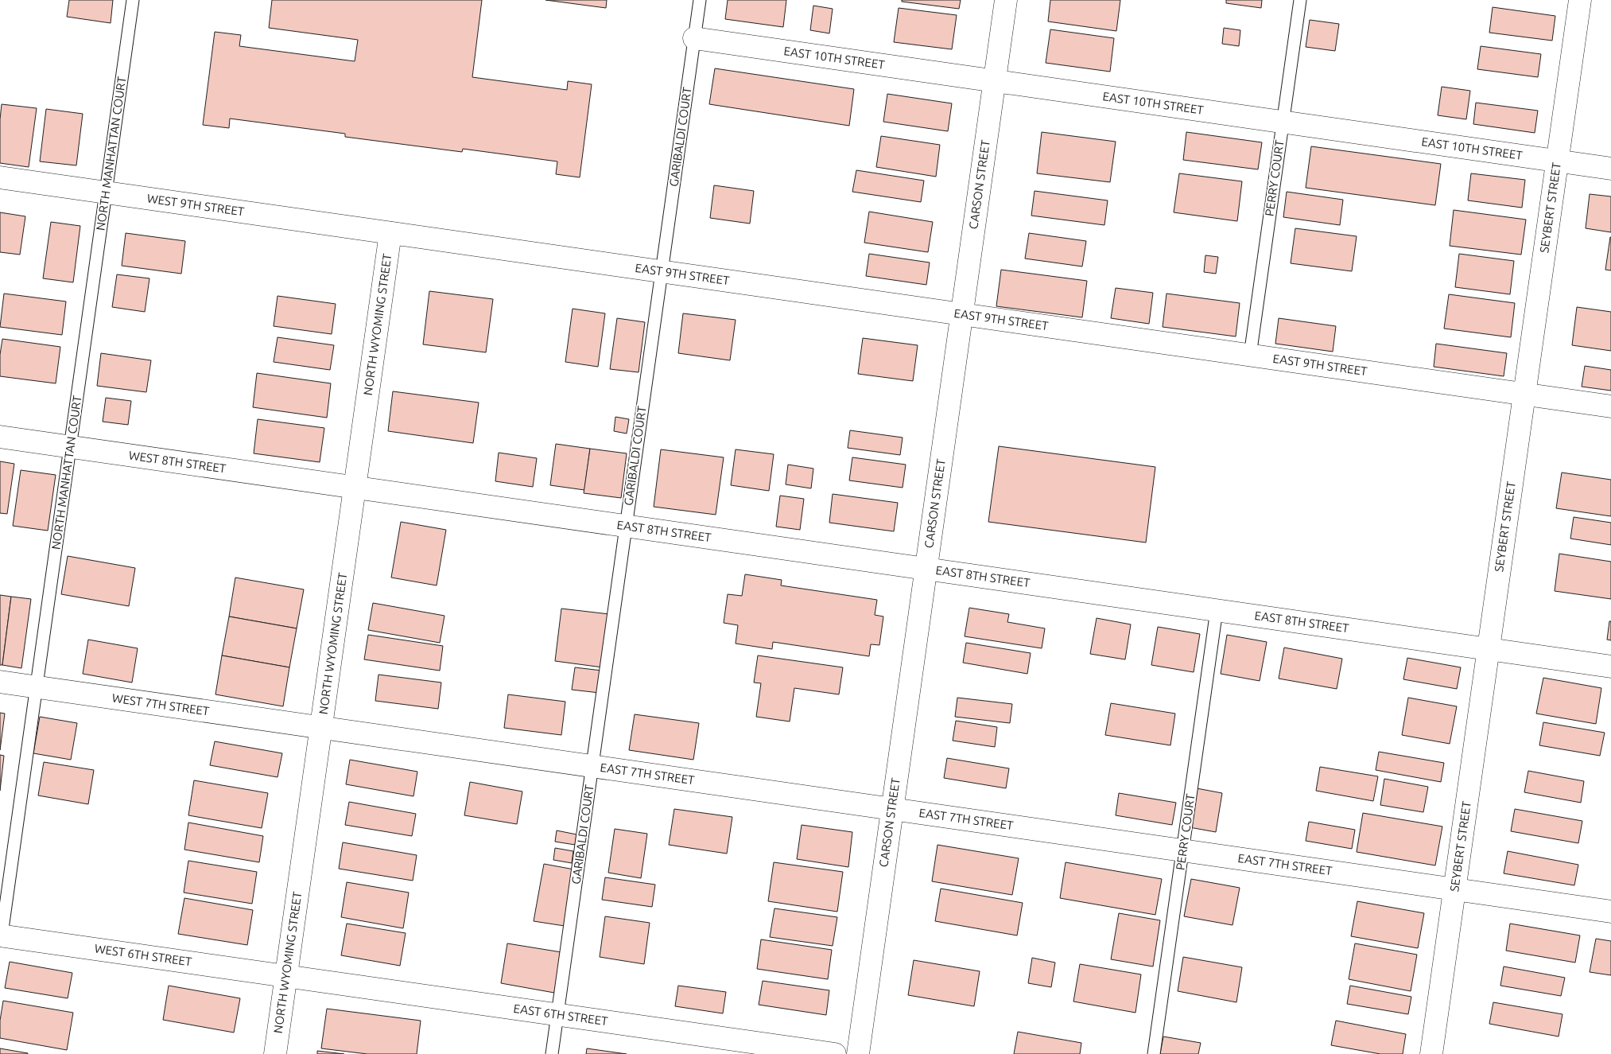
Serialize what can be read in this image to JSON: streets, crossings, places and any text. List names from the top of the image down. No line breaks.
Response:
{"streets":{"street":["EAST 10TH STREET","CARSON STREET","WEST 9TH STREET","SEYBERT STREET","EAST 9TH STREET","NORTH WYOMING STREET","WEST 8TH STREET","EAST 8TH STREET","WEST 7TH STREET","EAST 7TH STREET","WEST 6TH STREET","EAST 6TH STREET"],"lane":["GARIBALDI COURT","NORTH MANHATTAN COURT","PERRY COURT"]},"crossings":[["EAST 10TH STREET","GARIBALDI COURT"],["EAST 10TH STREET","PERRY COURT"],["EAST 10TH STREET","CARSON STREET"],["EAST 10TH STREET","SEYBERT STREET"],["GARIBALDI COURT","EAST 9TH STREET"],["GARIBALDI COURT","EAST 8TH STREET"],["GARIBALDI COURT","EAST 7TH STREET"],["GARIBALDI COURT","EAST 6TH STREET"],["NORTH MANHATTAN COURT","WEST 9TH STREET"],["NORTH MANHATTAN COURT","WEST 8TH STREET"],["NORTH MANHATTAN COURT","WEST 7TH STREET"],["NORTH MANHATTAN COURT","WEST 6TH STREET"],["PERRY COURT","EAST 9TH STREET"],["PERRY COURT","EAST 8TH STREET"],["PERRY COURT","EAST 7TH STREET"],["CARSON STREET","EAST 9TH STREET"],["CARSON STREET","EAST 8TH STREET"],["CARSON STREET","EAST 7TH STREET"],["WEST 9TH STREET","EAST 9TH STREET"],["WEST 9TH STREET","NORTH WYOMING STREET"],["SEYBERT STREET","EAST 9TH STREET"],["SEYBERT STREET","EAST 8TH STREET"],["SEYBERT STREET","EAST 7TH STREET"],["EAST 9TH STREET","NORTH WYOMING STREET"],["NORTH WYOMING STREET","WEST 8TH STREET"],["NORTH WYOMING STREET","EAST 8TH STREET"],["NORTH WYOMING STREET","WEST 7TH STREET"],["NORTH WYOMING STREET","EAST 7TH STREET"],["NORTH WYOMING STREET","WEST 6TH STREET"],["NORTH WYOMING STREET","EAST 6TH STREET"],["WEST 8TH STREET","EAST 8TH STREET"],["WEST 7TH STREET","EAST 7TH STREET"],["WEST 6TH STREET","EAST 6TH STREET"]]}
